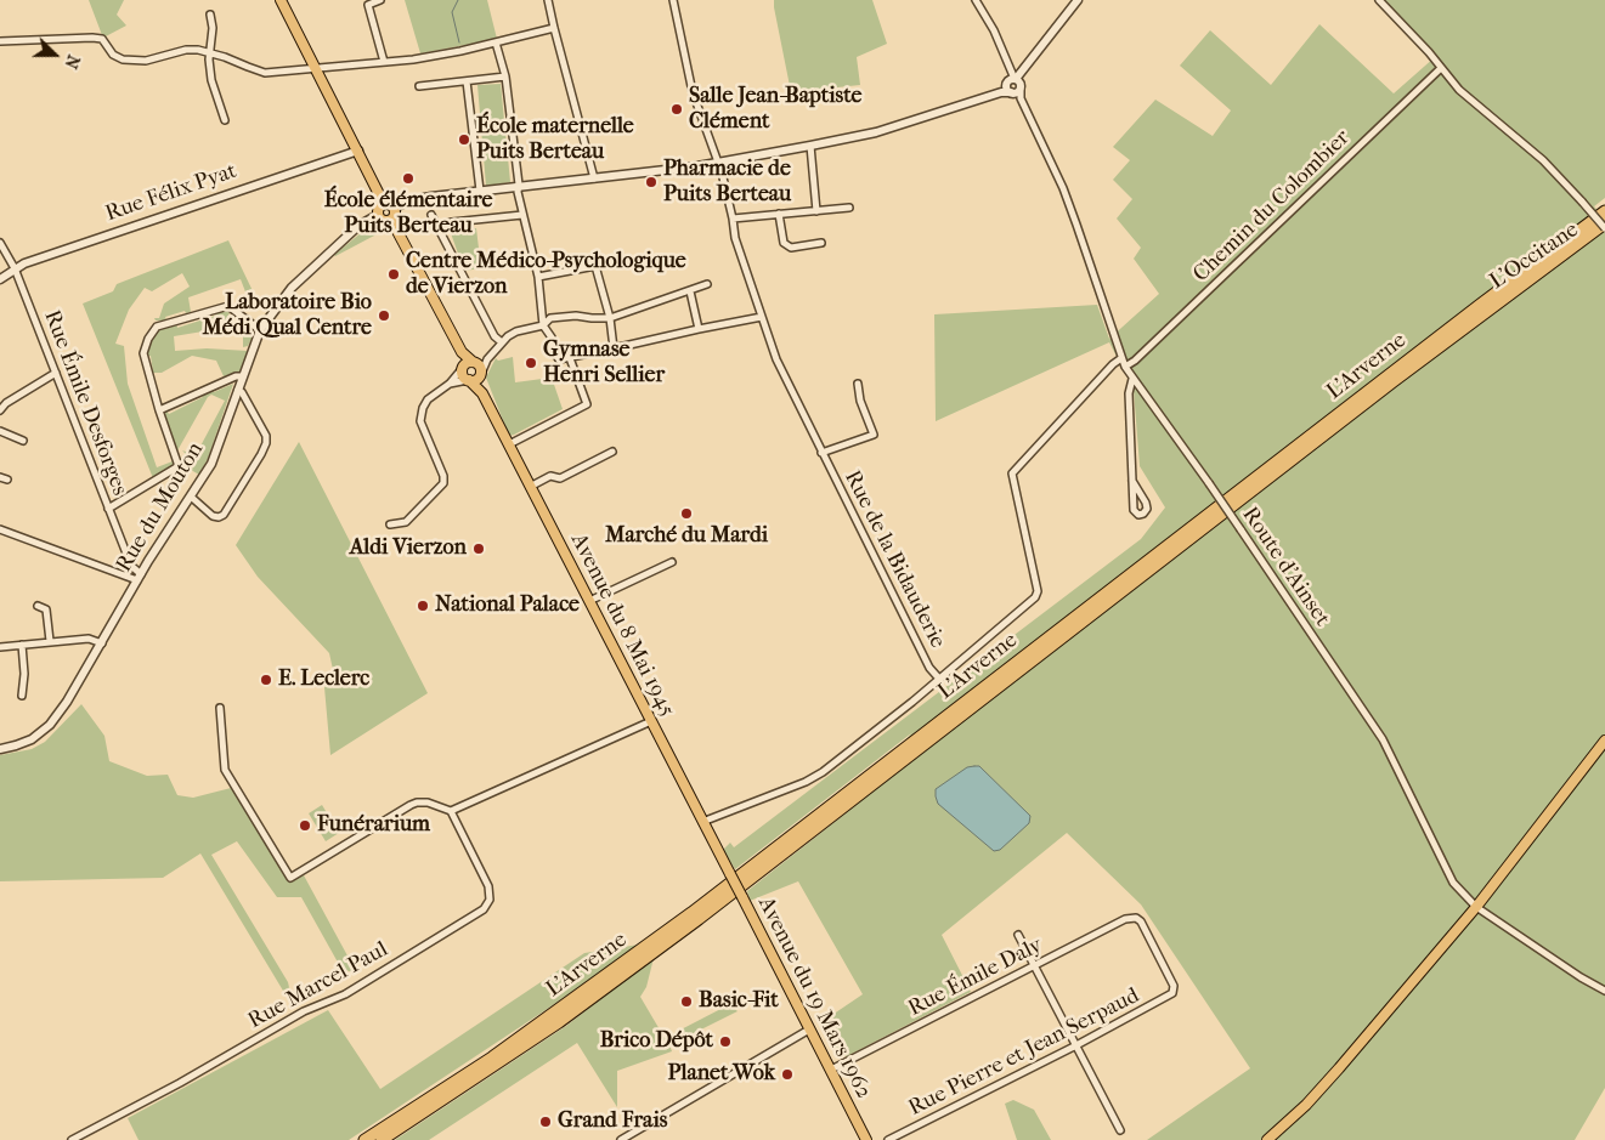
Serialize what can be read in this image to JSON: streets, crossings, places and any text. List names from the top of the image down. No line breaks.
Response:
{"streets":{"highway":["L'Occitane","L'Arverne"],"main road":["Avenue du 8 Mai 1945","Avenue du 19 Mars 1962"],"street":["Rue Félix Pyat","Chemin du Colombier","Rue Émile Desforges","Rue du Mouton","Rue de la Bidauderie","Route d'Ainset","Rue Émile Daly","Rue Marcel Paul","Rue Pierre et Jean Serpaud"]},"crossings":[["Rue Félix Pyat","Rue Émile Desforges"],["Chemin du Colombier","Route d'Ainset"],["L'Occitane","L'Arverne"],["Rue Émile Desforges","Rue du Mouton"],["Avenue du 8 Mai 1945","Avenue du 19 Mars 1962"],["Rue Émile Daly","Avenue du 19 Mars 1962"],["Rue Émile Daly","Rue Pierre et Jean Serpaud"]],"places":["Salle Jean-Baptiste Clément","École maternelle Puits Berteau","École élémentaire Puits Berteau","Pharmacie de Puits Berteau","Centre Médico-Psychologique de Vierzon","Laboratoire Bio Médi Qual Centre","Gymnase Henri Sellier","Marché du Mardi","Aldi Vierzon","National Palace","E. Leclerc","Funérarium","Basic-Fit","Brico Dépôt","Planet Wok","Grand Frais"],"north":"right"}
